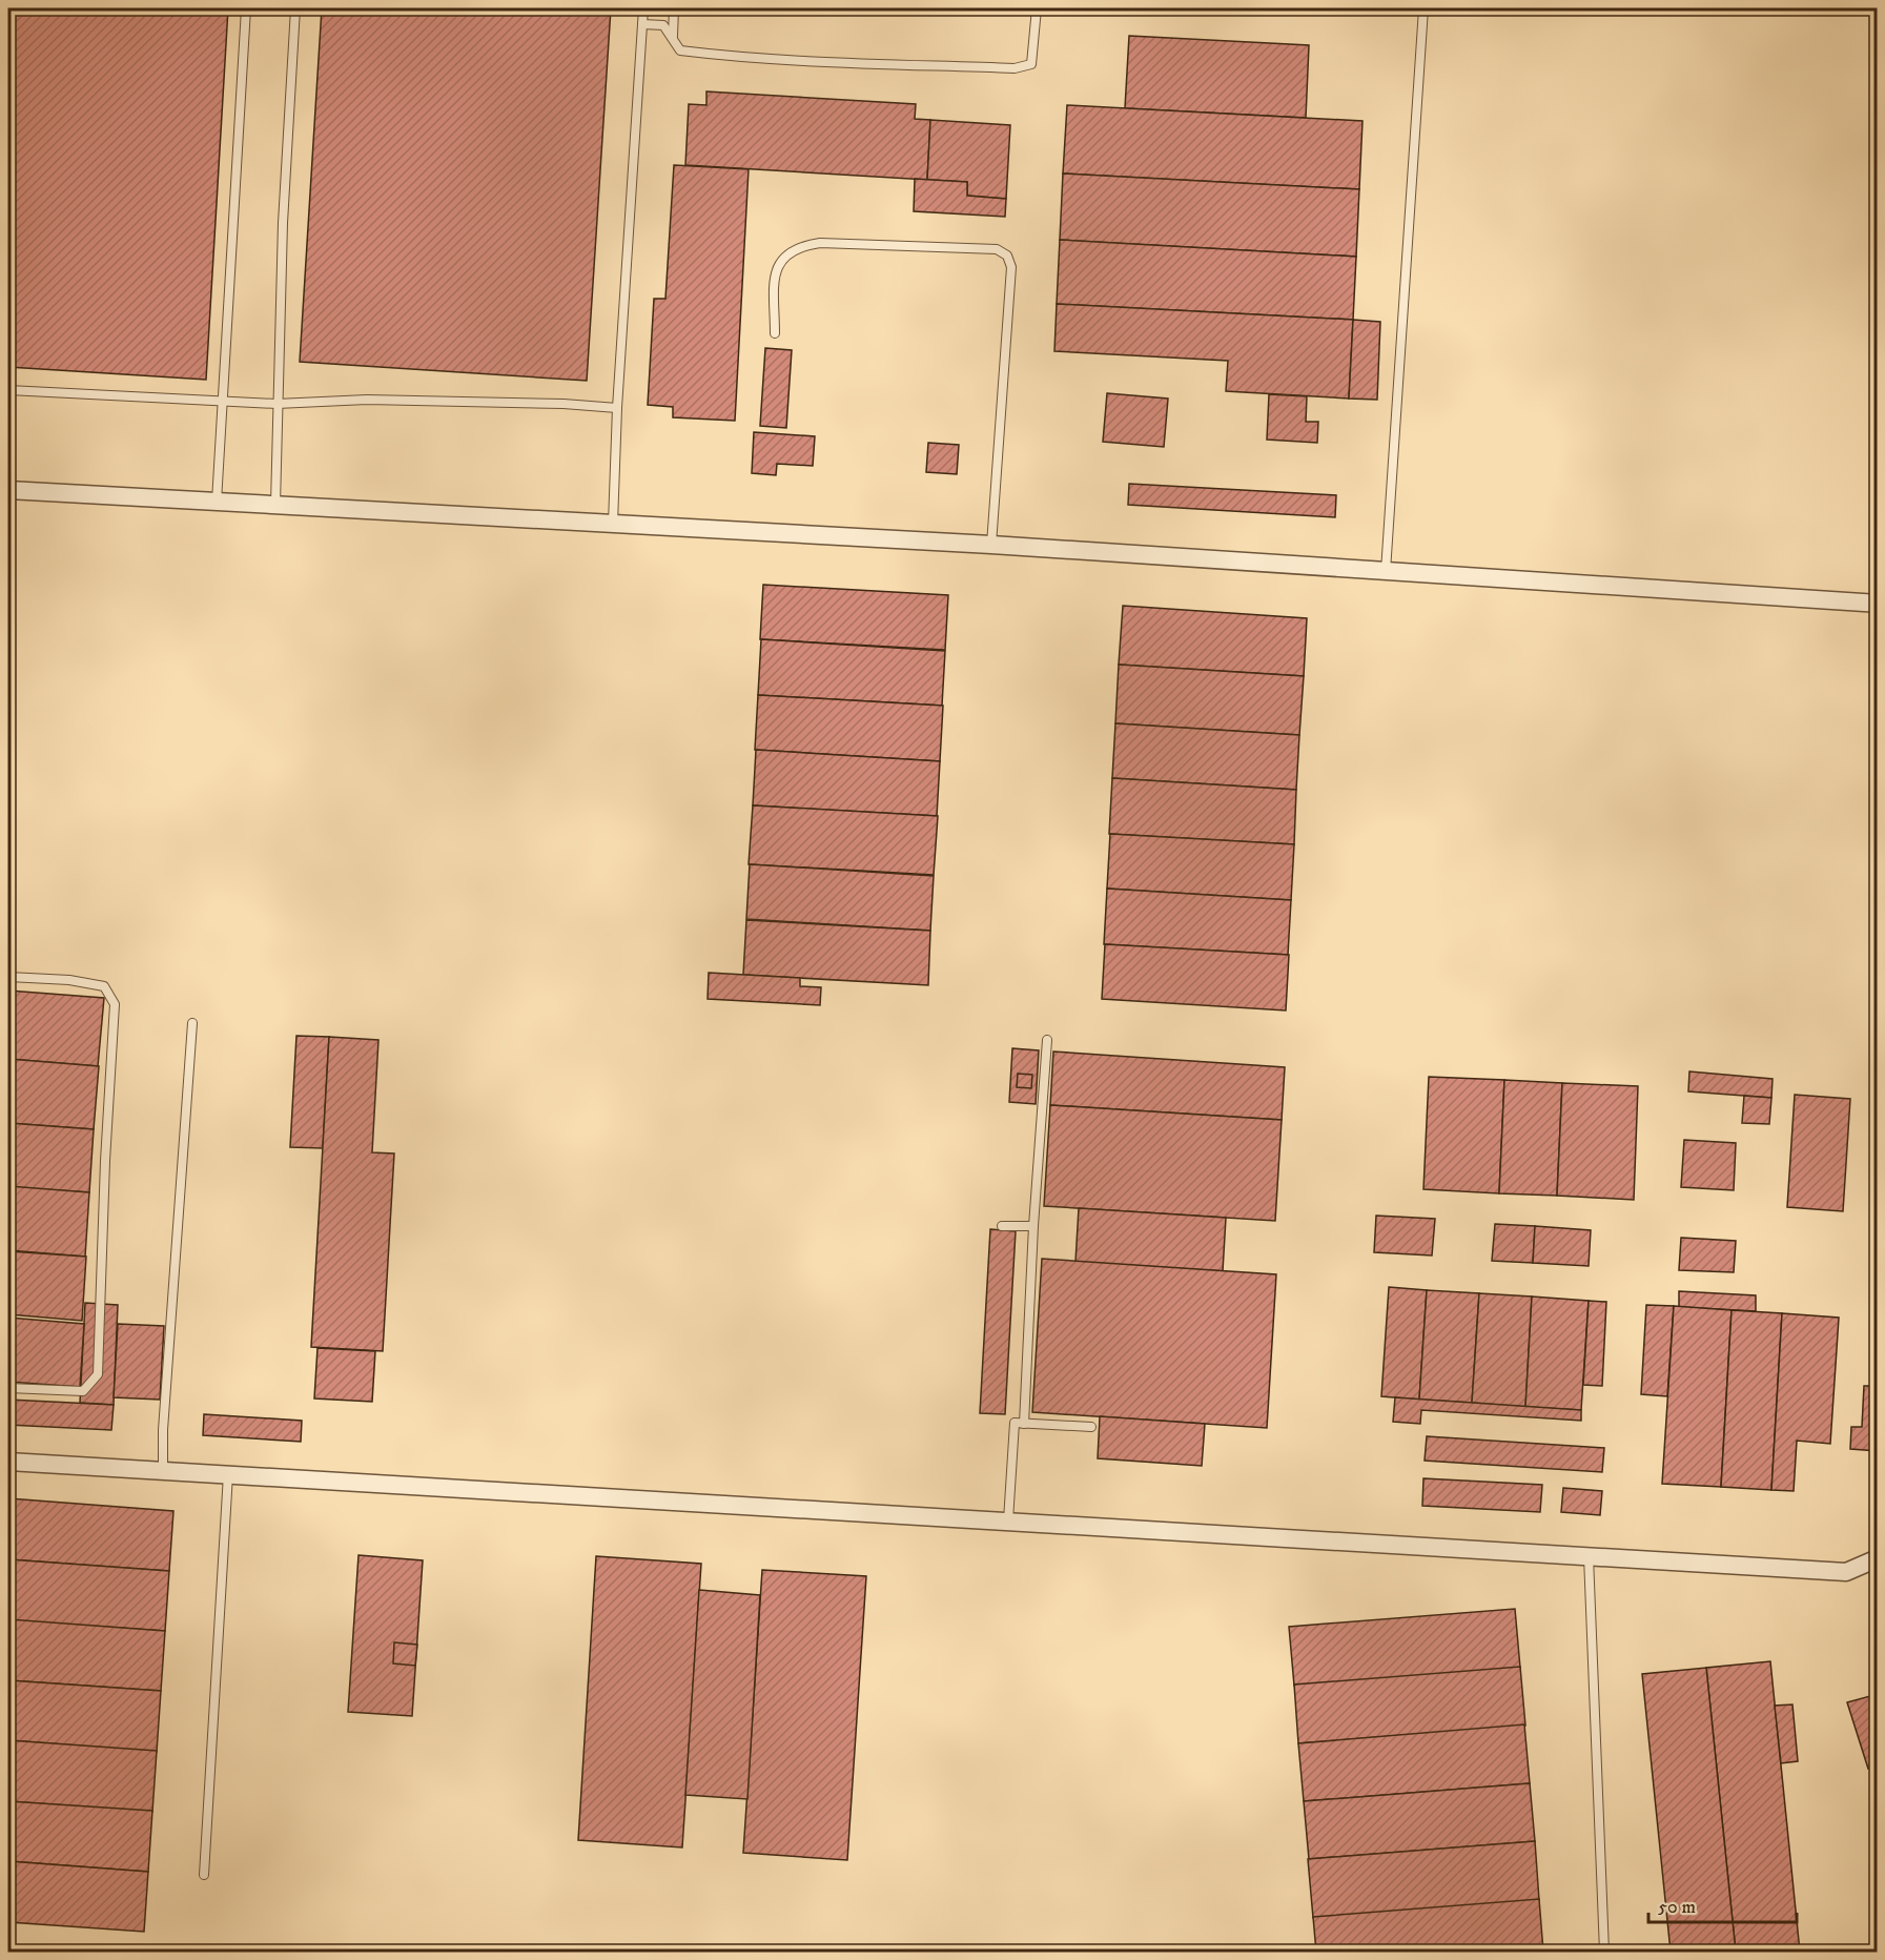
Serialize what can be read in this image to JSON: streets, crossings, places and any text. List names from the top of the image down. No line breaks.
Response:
{"scale_bar":"50 m"}
